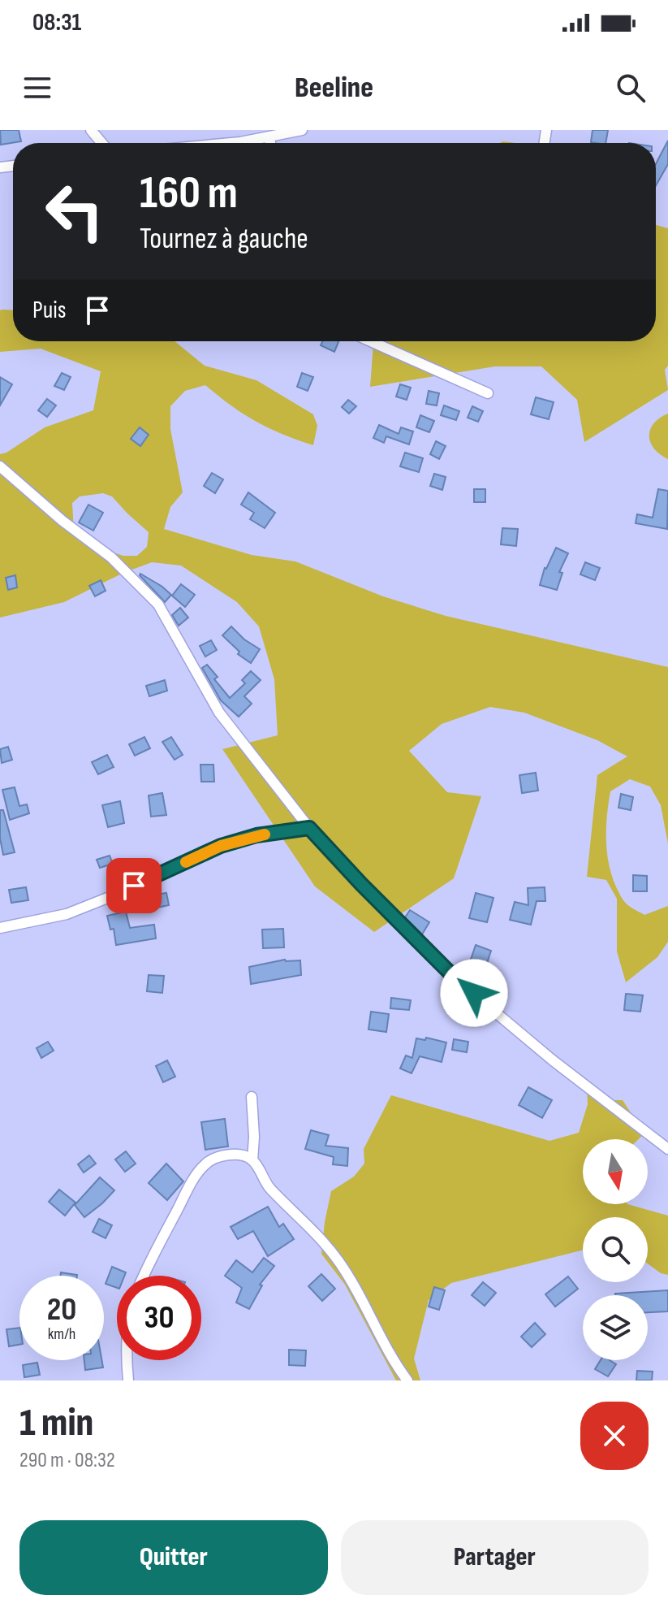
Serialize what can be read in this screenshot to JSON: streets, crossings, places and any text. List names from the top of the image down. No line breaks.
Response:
{"north":"bottom","page":{"status":"08:31","header":"Beeline","turn":["160 m","Tournez à gauche"],"then":"Puis","speed":"20 km/h","limit":"30","heading":["1 min","290 m · 08:32"],"buttons":["Quitter","Partager"]}}
